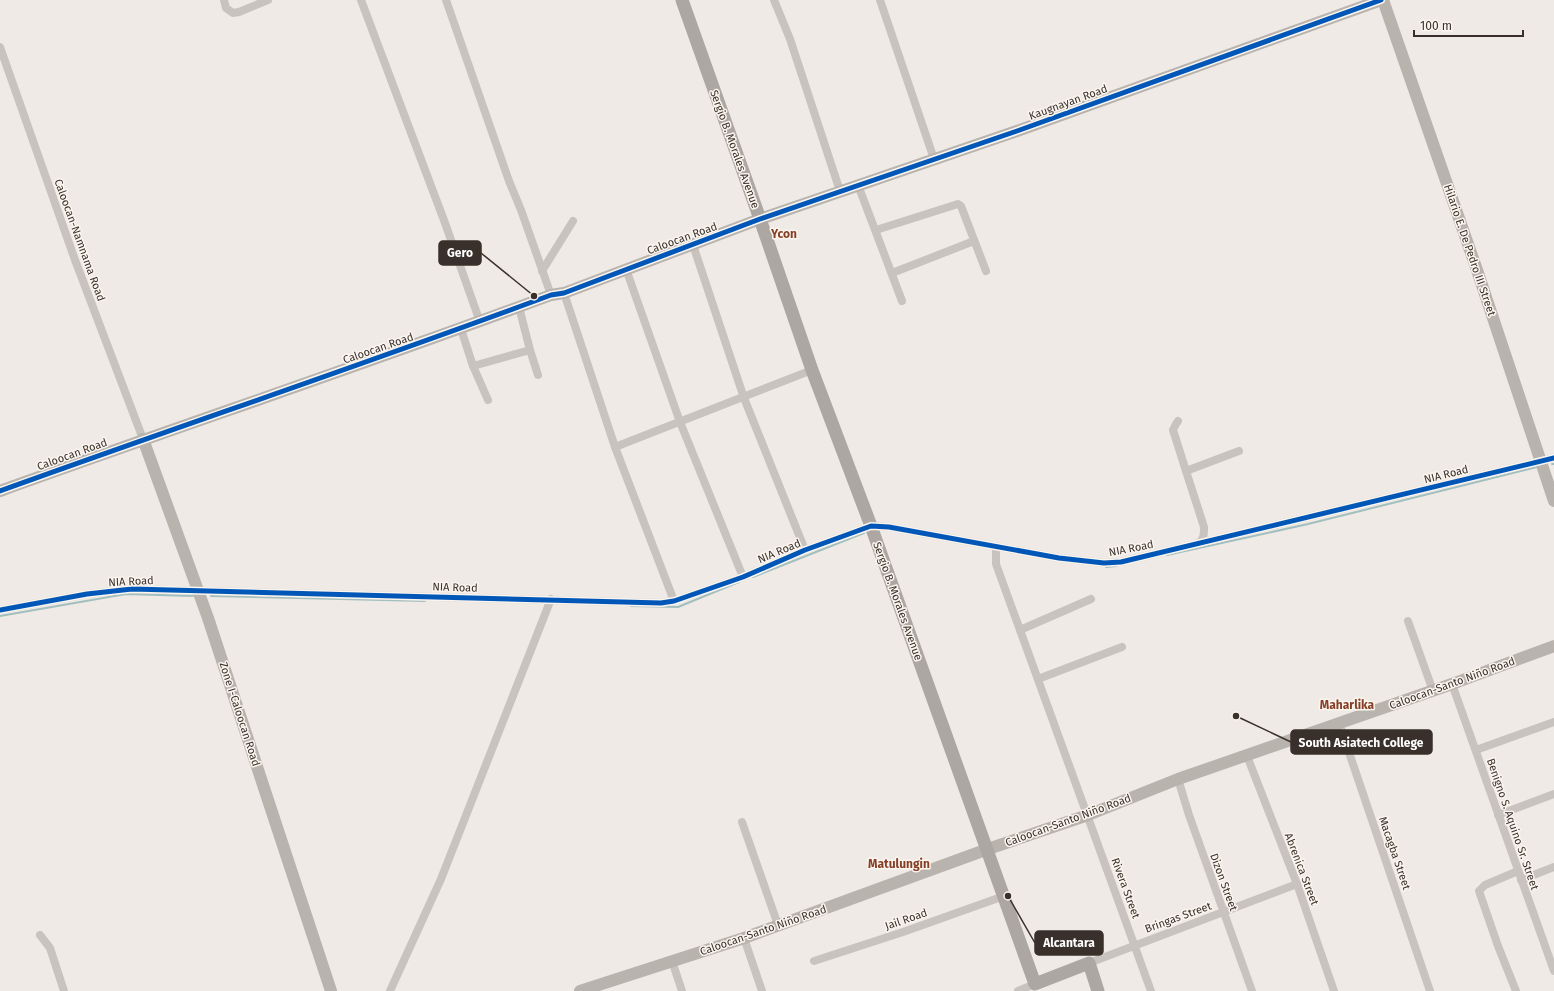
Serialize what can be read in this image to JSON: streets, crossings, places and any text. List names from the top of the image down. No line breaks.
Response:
{"streets":{"main road":["Sergio B. Morales Avenue"],"street":["Kaugnayan Road","Caloocan Road","Caloocan-Namnama Road","Hilario E. De Pedro III Street","NIA Road","Caloocan-Santo Niño Road","Zone I-Caloocan Road","Benigno S. Aquino Sr. Street","Macagba Street","Abrenica Street","Dizon Street","Rivera Street","Bringas Street","Jail Road"]},"crossings":[["Kaugnayan Road","Sergio B. Morales Avenue"],["Kaugnayan Road","Caloocan Road"],["Kaugnayan Road","Hilario E. De Pedro III Street"],["Sergio B. Morales Avenue","Caloocan Road"],["Sergio B. Morales Avenue","NIA Road"],["Sergio B. Morales Avenue","Caloocan-Santo Niño Road"],["Sergio B. Morales Avenue","Jail Road"],["Caloocan Road","Caloocan-Namnama Road"],["Caloocan Road","Zone I-Caloocan Road"],["Caloocan-Namnama Road","Zone I-Caloocan Road"],["Hilario E. De Pedro III Street","NIA Road"],["NIA Road","Zone I-Caloocan Road"],["NIA Road","Rivera Street"],["Caloocan-Santo Niño Road","Benigno S. Aquino Sr. Street"],["Caloocan-Santo Niño Road","Macagba Street"],["Caloocan-Santo Niño Road","Abrenica Street"],["Caloocan-Santo Niño Road","Dizon Street"],["Caloocan-Santo Niño Road","Rivera Street"],["Abrenica Street","Bringas Street"],["Dizon Street","Bringas Street"],["Rivera Street","Bringas Street"]],"districts":["Ycon","Maharlika","Matulungin"],"places":["Gero","South Asiatech College","Alcantara"],"scale_bar":"100 m"}
